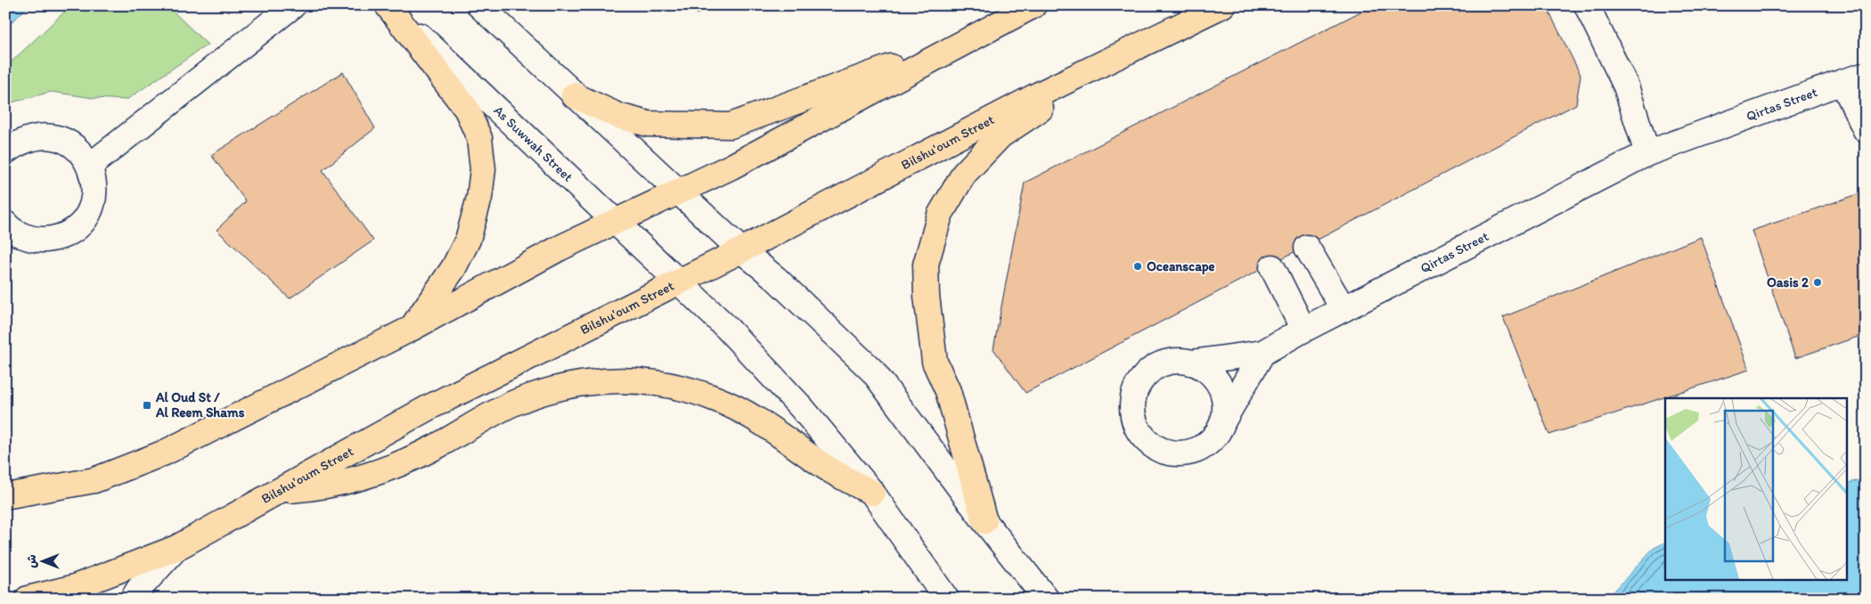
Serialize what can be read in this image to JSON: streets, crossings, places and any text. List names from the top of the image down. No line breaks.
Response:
{"streets":{"main road":["Bilshu'oum Street"],"street":["Qirtas Street","As Suwwah Street"]},"crossings":[["Bilshu'oum Street","As Suwwah Street"]],"places":{"other":["Oceanscape","Oasis 2"],"transit":["Al Oud St / Al Reem Shams"]},"north":"left"}
